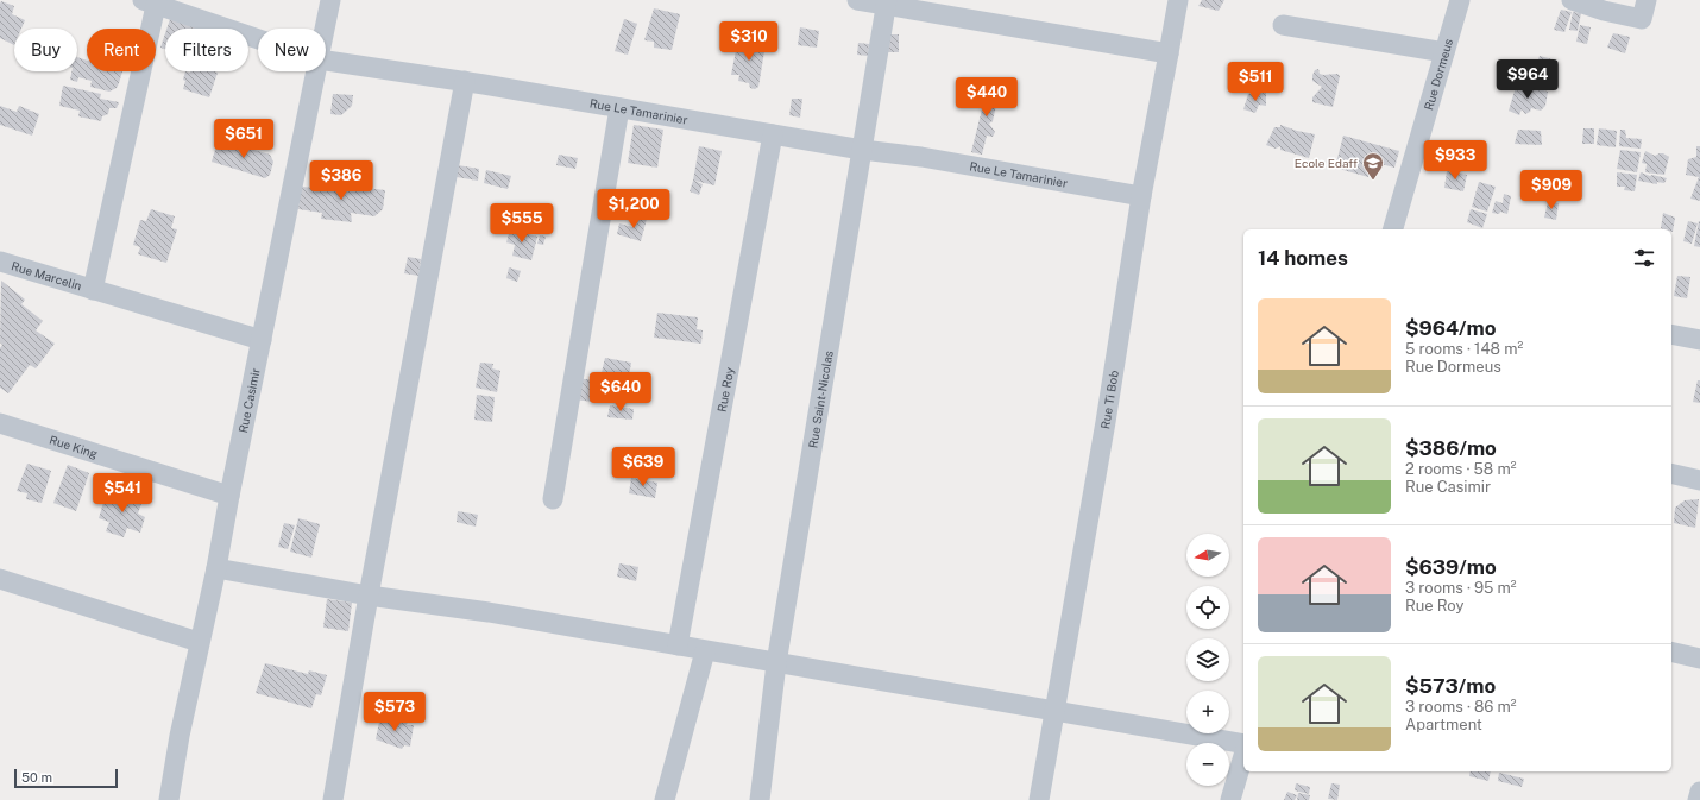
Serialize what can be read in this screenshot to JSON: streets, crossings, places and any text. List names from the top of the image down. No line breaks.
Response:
{"streets":{"street":["Rue Dormeus","Rue Le Tamarinier","Rue Marcelin","Rue Roy","Rue Casimir","Rue Saint-Nicolas","Rue Ti Bob","Rue King"]},"crossings":[["Rue Le Tamarinier","Rue Roy"],["Rue Le Tamarinier","Rue Saint-Nicolas"],["Rue Le Tamarinier","Rue Ti Bob"],["Rue Marcelin","Rue Casimir"],["Rue Casimir","Rue King"]],"places":{"school or university":["Ecole Edaff"]},"scale_bar":"50 m","north":"left","page":{"price":["$310","$964","$511","$440","$651","$933","$386","$909","$1,200","$555","$640","$639","$541","$573"],"chip":["Buy","Rent","Filters","New"],"heading":"14 homes","list":[{"name":"$964/mo","note":"5 rooms · 148 m² · Rue Dormeus"},{"name":"$386/mo","note":"2 rooms · 58 m² · Rue Casimir"},{"name":"$639/mo","note":"3 rooms · 95 m² · Rue Roy"},{"name":"$573/mo","note":"3 rooms · 86 m² · Apartment"}],"map_buttons":["+","−"],"scale":"50 m"}}
